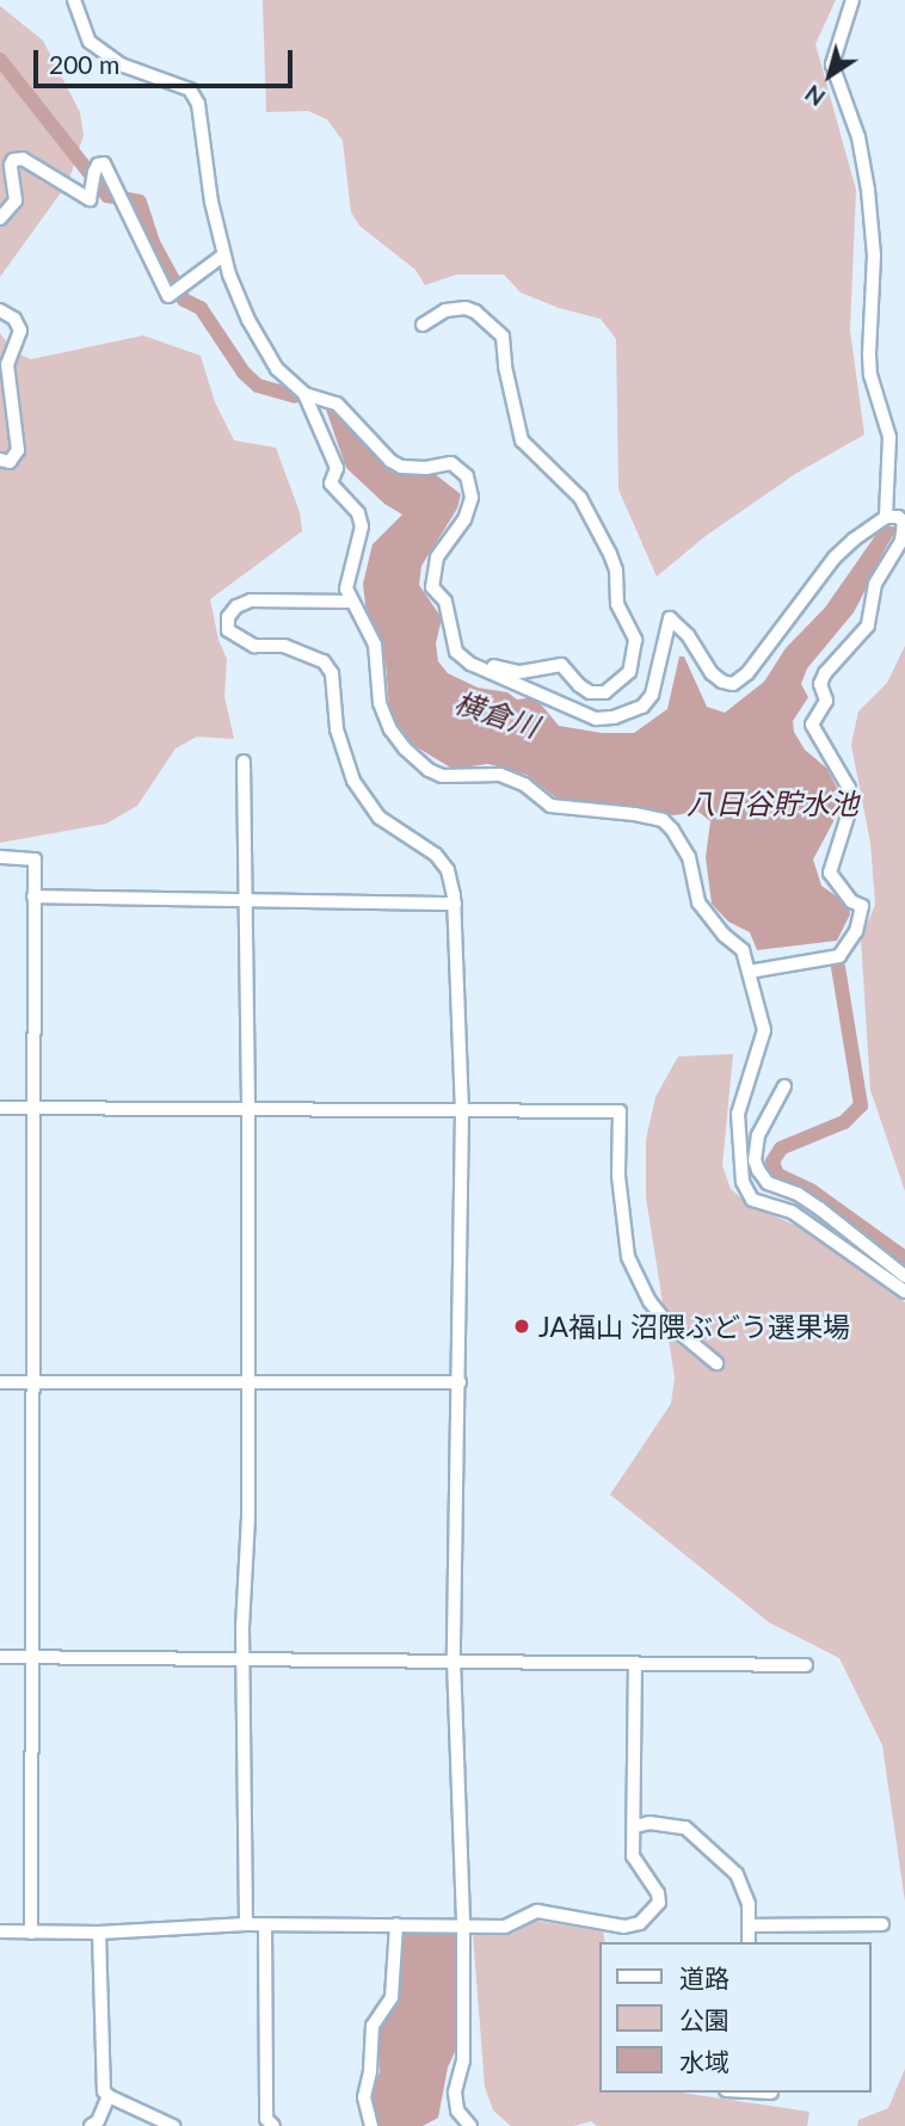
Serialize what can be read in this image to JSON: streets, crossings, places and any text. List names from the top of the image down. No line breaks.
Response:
{"water":["横倉川","八日谷貯水池"],"places":["JA福山 沼隈ぶどう選果場"],"legend":["道路","公園","水域"],"scale_bar":"200 m","north":"bottom left"}
